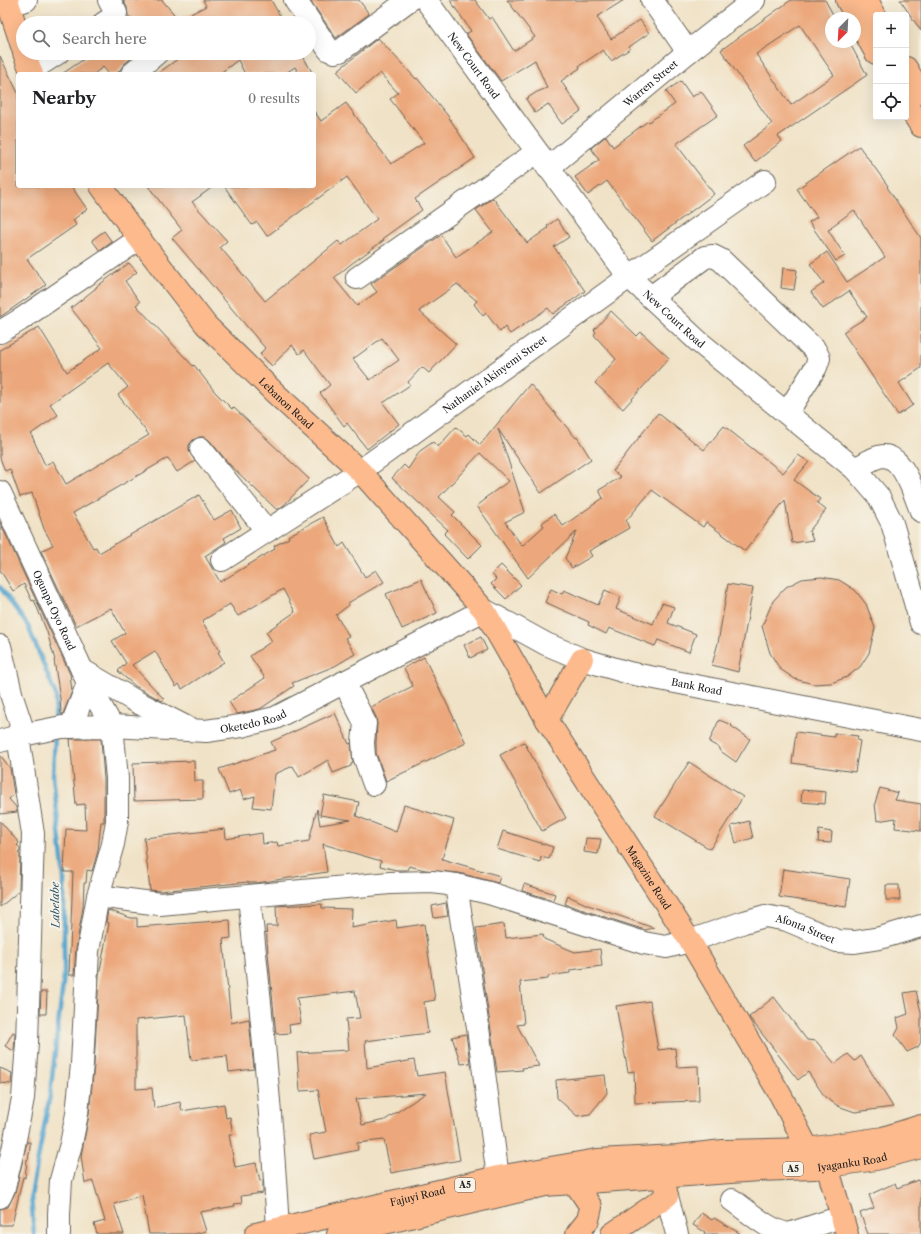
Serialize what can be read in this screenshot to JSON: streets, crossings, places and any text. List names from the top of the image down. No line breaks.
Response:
{"streets":{"main road":["Lebanon Road","Magazine Road","Iyaganku Road","A5","Fajuyi Road"],"street":["New Court Road","Warren Street","Nathaniel Akinyemi Street","Ogunpa Oyo Road","Bank Road","Oketedo Road","Afonta Street"]},"crossings":[["New Court Road","Warren Street"],["New Court Road","Nathaniel Akinyemi Street"],["Nathaniel Akinyemi Street","Lebanon Road"],["Lebanon Road","Bank Road"],["Lebanon Road","Oketedo Road"],["Lebanon Road","Magazine Road"],["Ogunpa Oyo Road","Oketedo Road"],["Bank Road","Oketedo Road"],["Bank Road","Magazine Road"],["Oketedo Road","Magazine Road"],["Magazine Road","Afonta Street"],["Magazine Road","Iyaganku Road"],["Iyaganku Road","Fajuyi Road"]],"water":["Labelabe"],"north":"bottom left","page":{"map_buttons":["+","−"],"search":"Search here","heading":["Nearby","0 results"]}}
